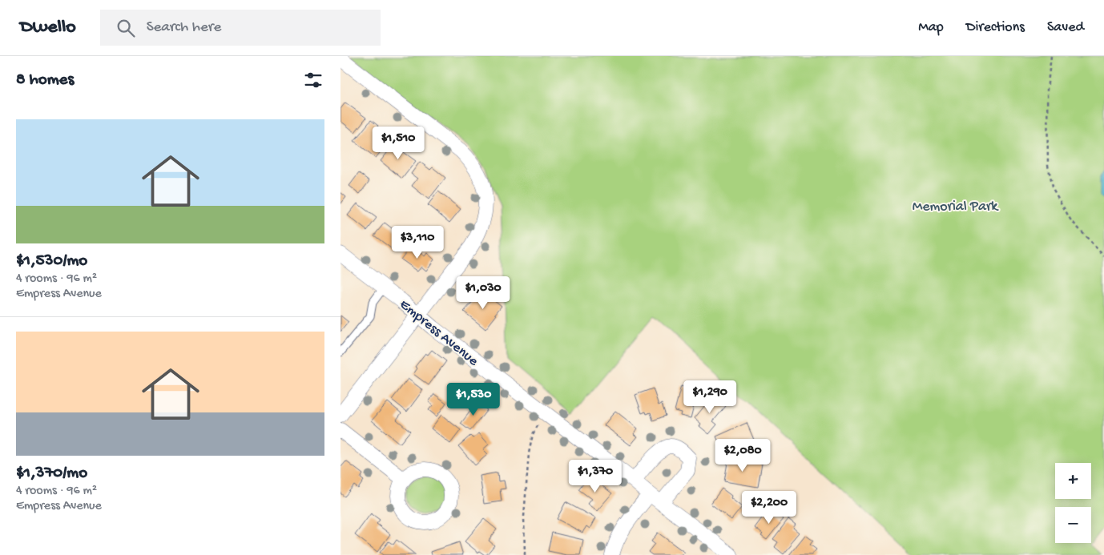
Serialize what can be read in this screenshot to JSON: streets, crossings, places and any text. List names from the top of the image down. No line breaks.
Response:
{"streets":{"street":["Empress Avenue"]},"parks":["Memorial Park"],"page":{"header":"Dwello","search":"Search here","nav":["Map","Directions","Saved"],"heading":"8 homes","list":[{"name":"$1,530/mo","note":"4 rooms · 96 m² · Empress Avenue"},{"name":"$1,370/mo","note":"4 rooms · 96 m² · Empress Avenue"}],"price":["$1,510","$3,110","$1,030","$1,290","$1,530","$2,080","$1,370","$2,200"],"map_buttons":["+","−"]}}
